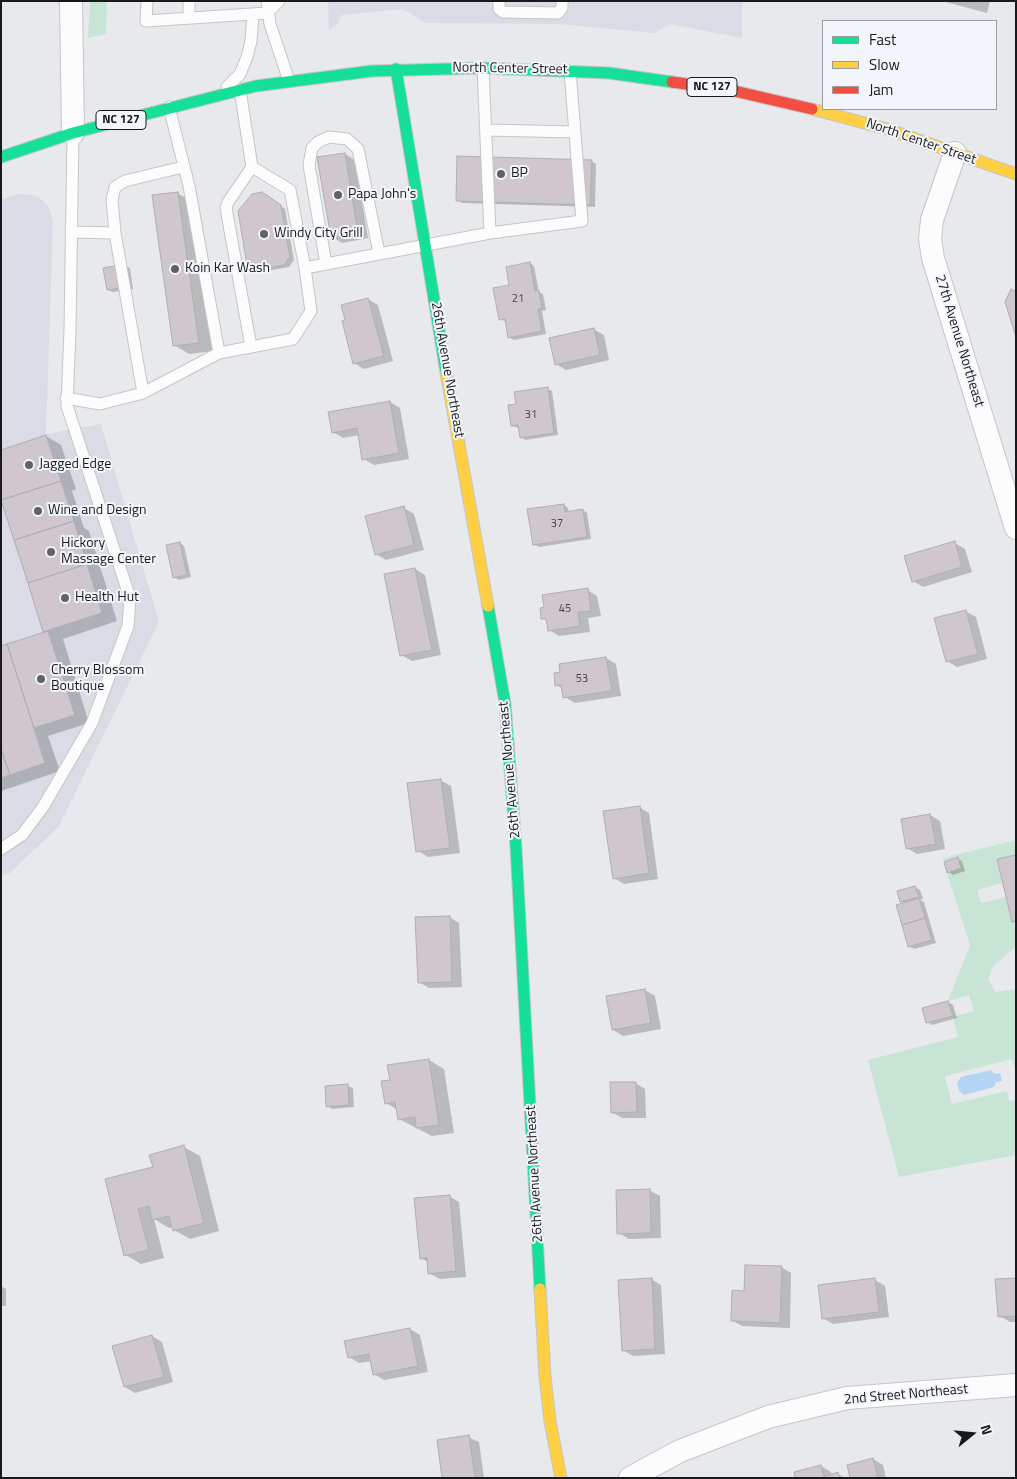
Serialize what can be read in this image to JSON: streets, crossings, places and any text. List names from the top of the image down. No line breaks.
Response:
{"streets":{"street":["North Center Street","NC 127","27th Avenue Northeast","26th Avenue Northeast","2nd Street Northeast"]},"crossings":[["North Center Street","27th Avenue Northeast"],["North Center Street","26th Avenue Northeast"]],"places":["BP","Papa John's","Windy City Grill","Koin Kar Wash","Jagged Edge","Wine and Design","Hickory Massage Center","Health Hut","Cherry Blossom Boutique"],"house_numbers":["21","31","37","45","53"],"legend":["Fast","Slow","Jam"],"north":"right"}
